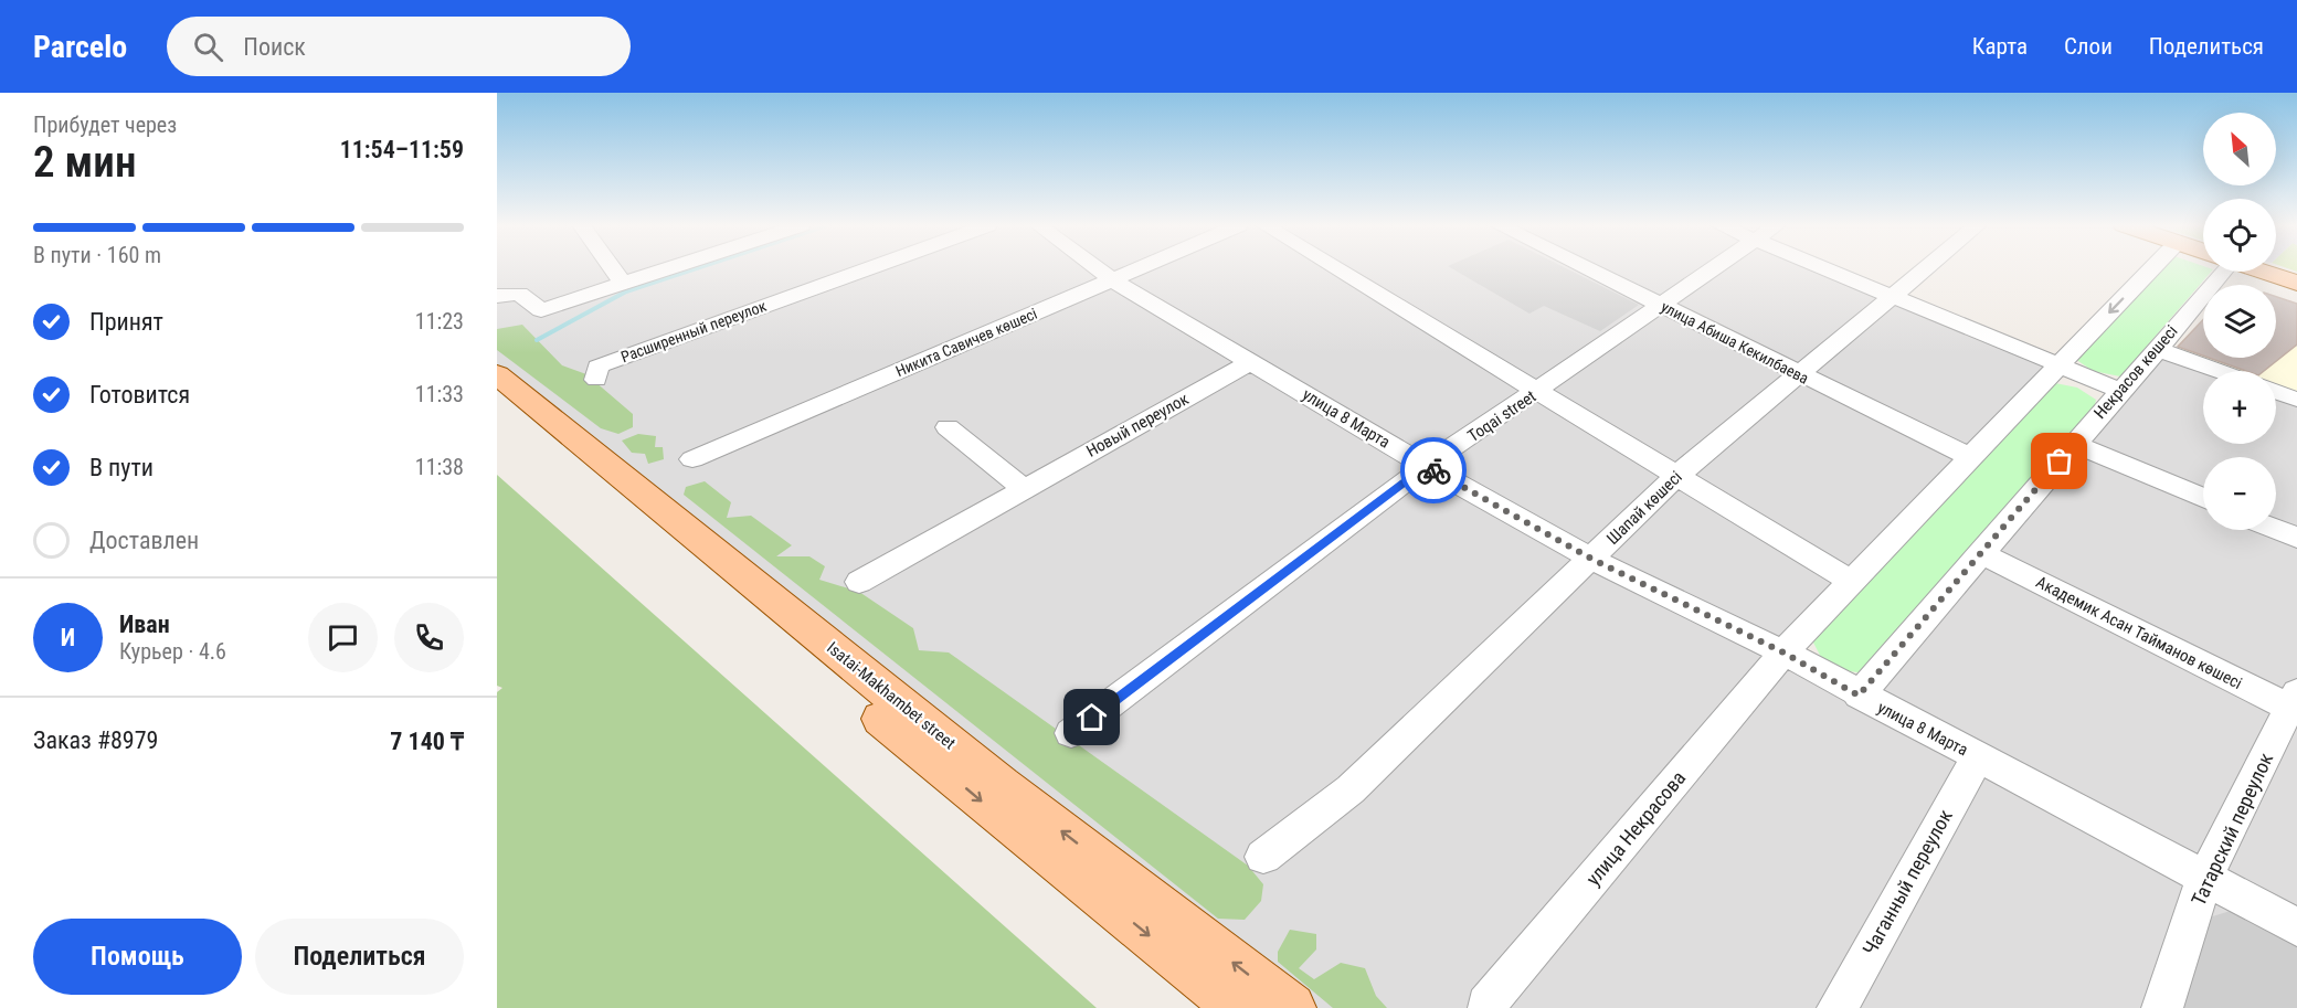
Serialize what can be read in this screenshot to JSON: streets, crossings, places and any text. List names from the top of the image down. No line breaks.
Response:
{"streets":{"main road":["Isatai-Makhambet street"],"street":["Расширенный переулок","Никита Савичев көшесі","улица Абиша Кекилбаева","Некрасов көшесі","Toqai street","улица 8 Марта","Новый переулок","Шапай көшесі","Академик Асан Тайманов көшесі","улица Некрасова","Татарский переулок","Чаганный переулок"]},"crossings":[["Никита Савичев көшесі","улица 8 Марта"],["улица Абиша Кекилбаева","Toqai street"],["улица Абиша Кекилбаева","Шапай көшесі"],["Некрасов көшесі","улица 8 Марта"],["Некрасов көшесі","Академик Асан Тайманов көшесі"],["Toqai street","улица 8 Марта"],["улица 8 Марта","Новый переулок"],["улица 8 Марта","Шапай көшесі"],["улица 8 Марта","улица Некрасова"],["улица 8 Марта","Татарский переулок"],["улица 8 Марта","Чаганный переулок"],["Академик Асан Тайманов көшесі","Татарский переулок"]],"north":"top left","page":{"header":"Parcelo","search":"Поиск","nav":["Карта","Слои","Поделиться"],"heading":["2 мин","Прибудет через","11:54–11:59"],"panel":["Иван","Курьер · 4.6","Заказ #8979","7 140 ₸"],"map_buttons":["+","−"],"bar":"В пути · 160 m","list":[["Принят","11:23"],["Готовится","11:33"],["В пути","11:38"],"Доставлен"],"round":"И","buttons":["Помощь","Поделиться"]}}
